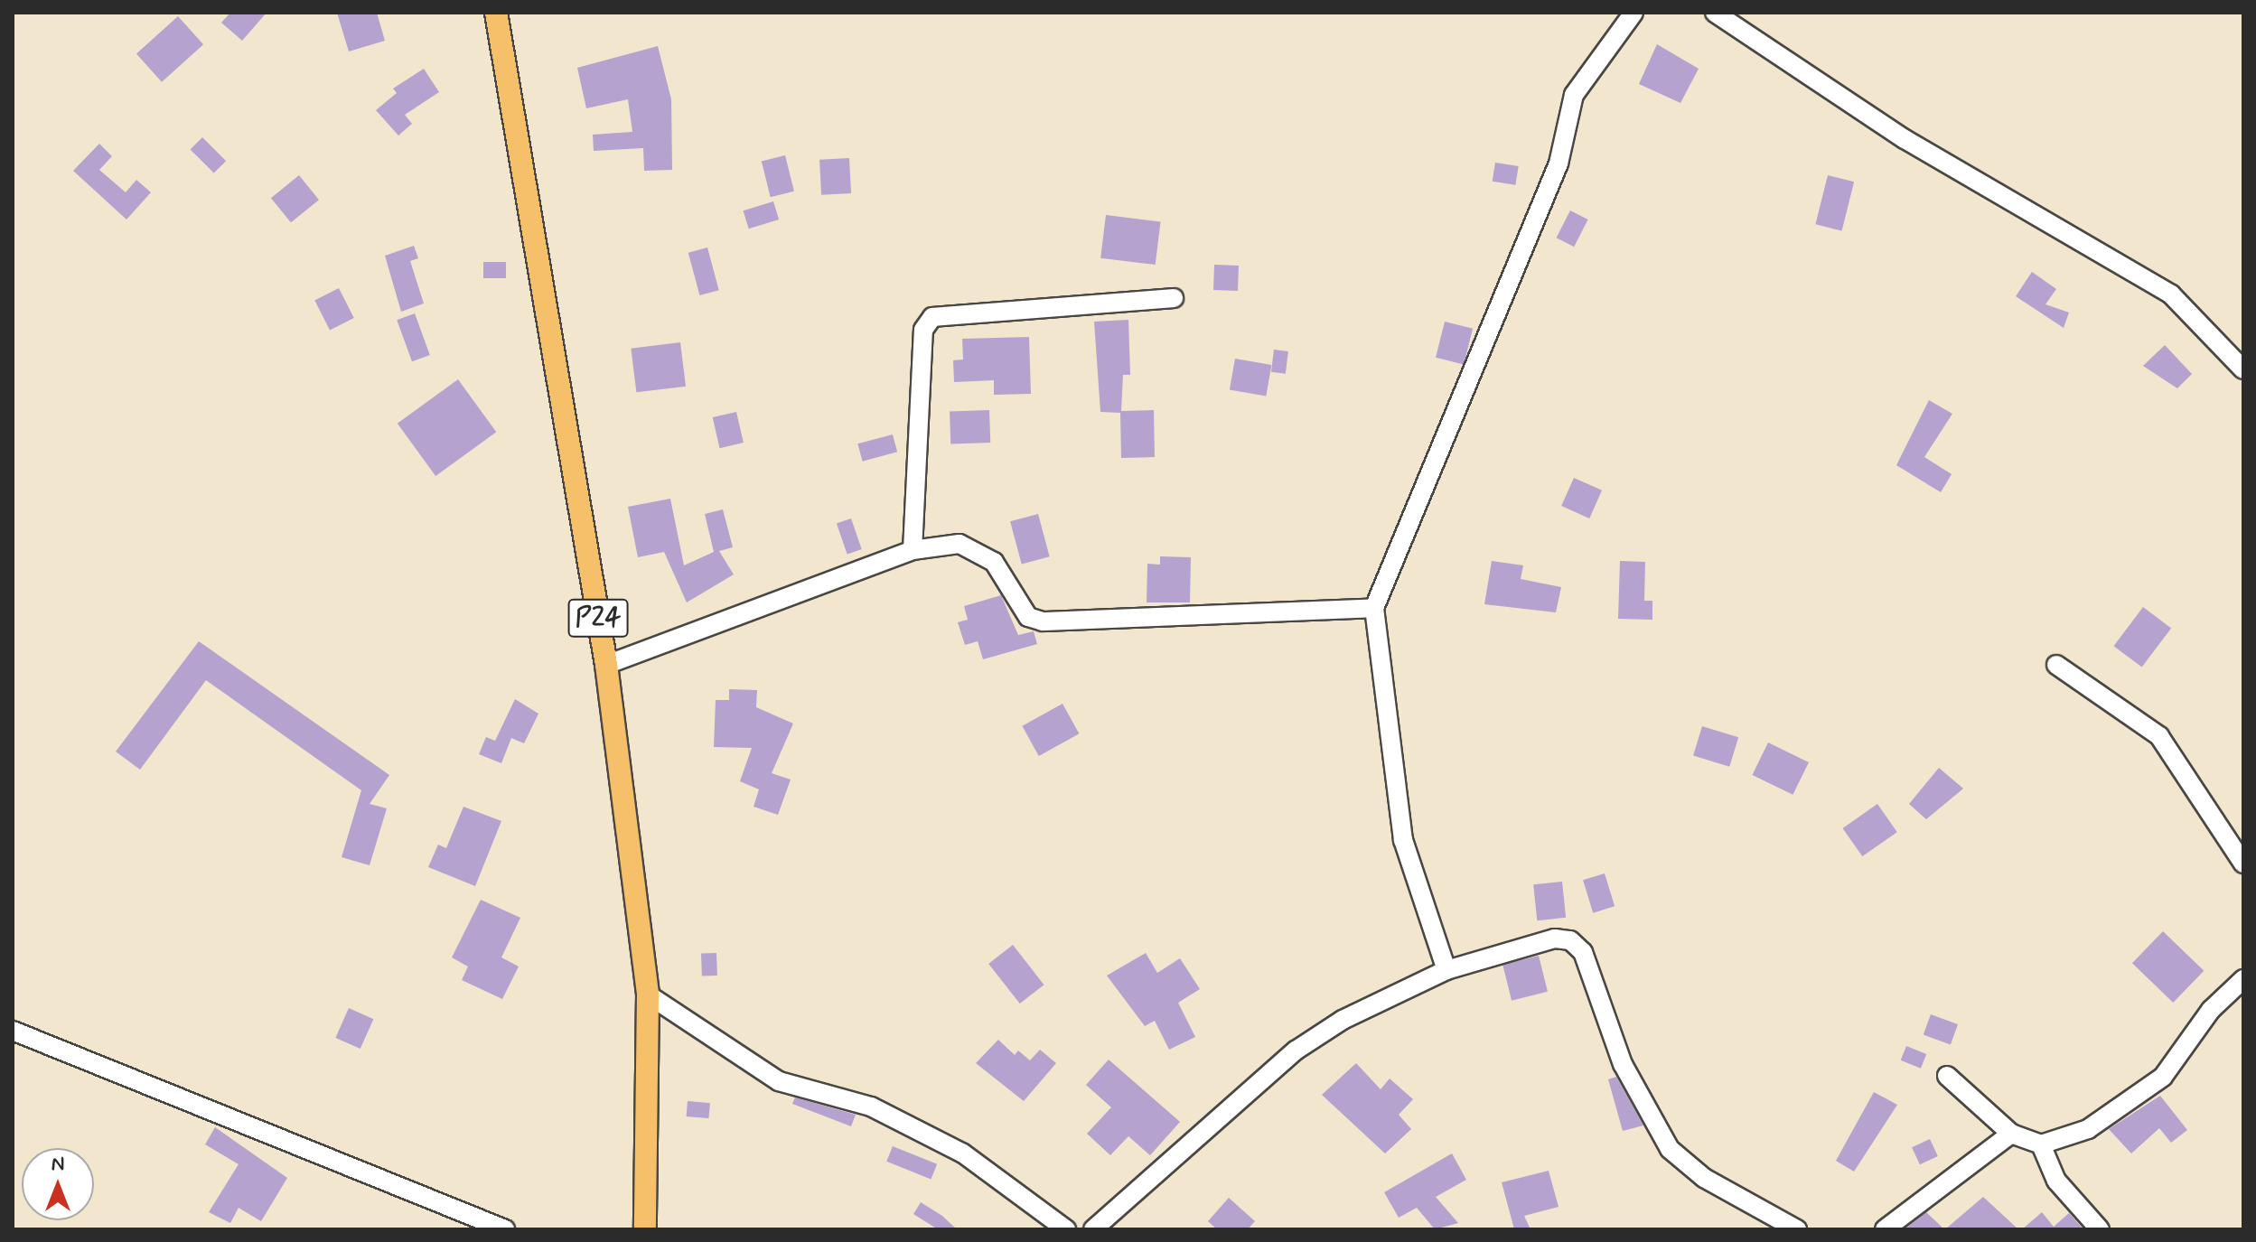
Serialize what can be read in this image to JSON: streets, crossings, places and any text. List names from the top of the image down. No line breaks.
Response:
{"streets":{"main road":["P24"]},"north":"top"}
